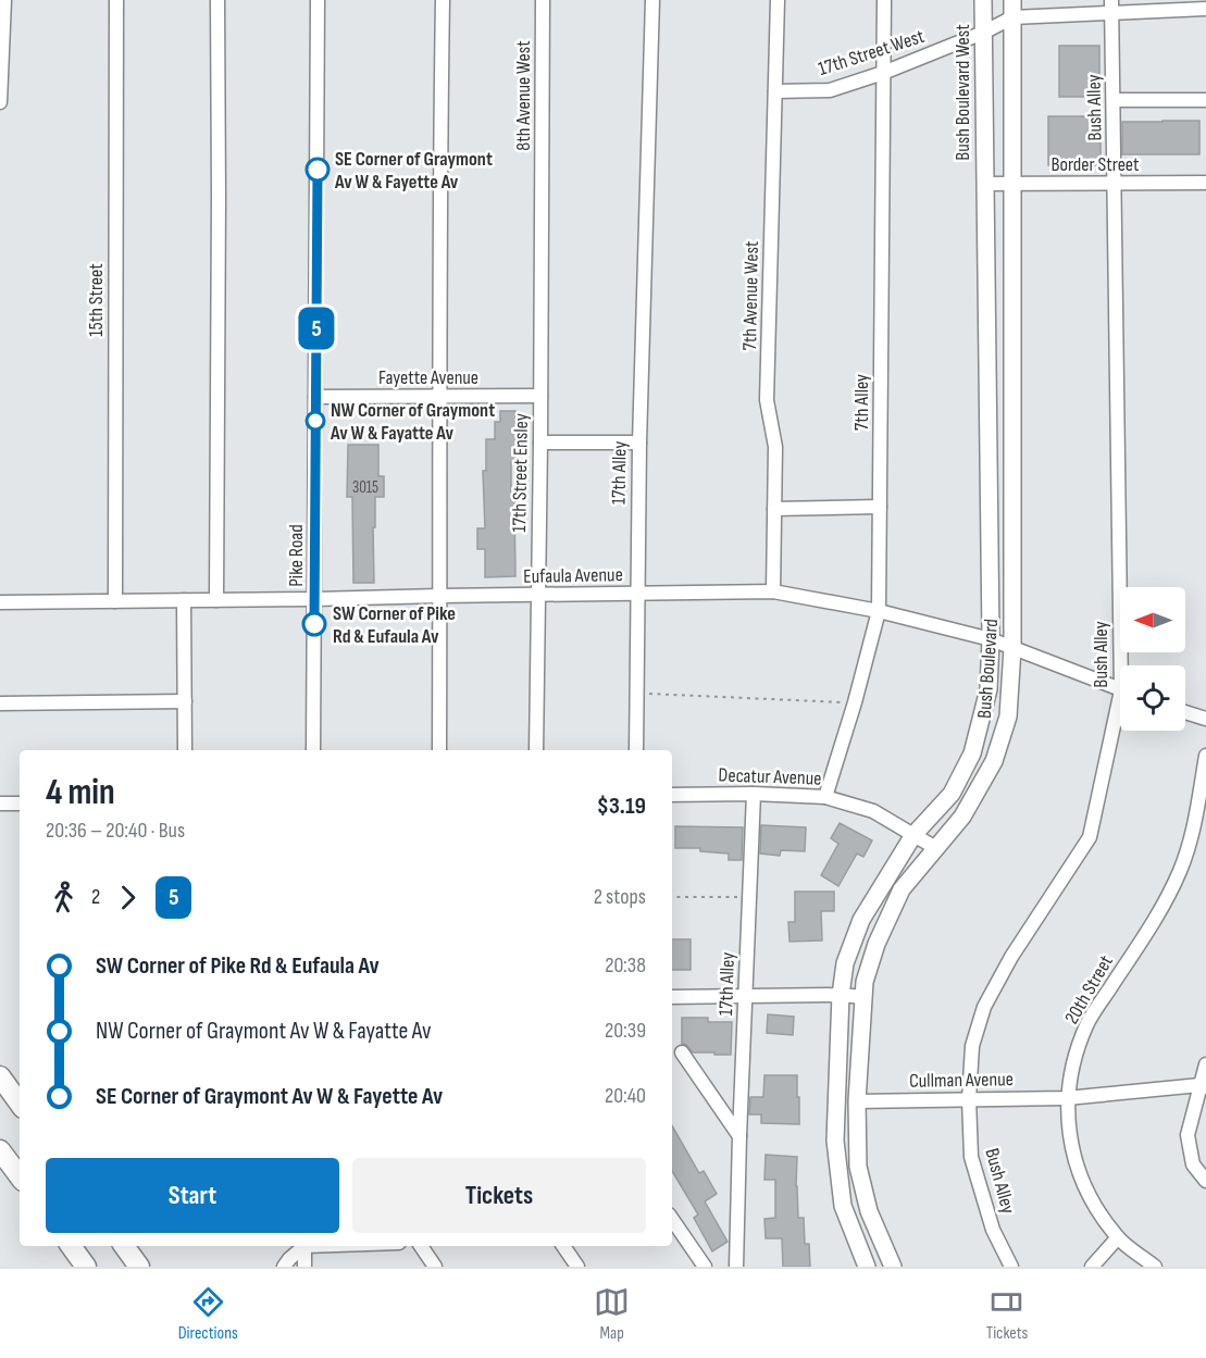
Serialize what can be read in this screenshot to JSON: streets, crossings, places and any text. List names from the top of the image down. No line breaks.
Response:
{"streets":{"main road":["Bush Boulevard West","Bush Boulevard"],"street":["17th Street West","8th Avenue West","Bush Alley","Border Street","7th Avenue West","15th Street","Fayette Avenue","7th Alley","17th Street Ensley","17th Alley","Pike Road","Eufaula Avenue","Decatur Avenue","20th Street","Cullman Avenue"]},"crossings":[["17th Street West","Bush Boulevard West"],["17th Street West","Bush Alley"],["17th Street West","7th Avenue West"],["17th Street West","7th Alley"],["Bush Boulevard West","Border Street"],["Bush Boulevard West","Bush Boulevard"],["8th Avenue West","17th Street Ensley"],["Bush Alley","Border Street"],["Bush Alley","Cullman Avenue"],["Border Street","Bush Boulevard"],["7th Avenue West","Eufaula Avenue"],["15th Street","Eufaula Avenue"],["Fayette Avenue","17th Street Ensley"],["Fayette Avenue","Pike Road"],["7th Alley","Eufaula Avenue"],["7th Alley","Decatur Avenue"],["17th Street Ensley","Eufaula Avenue"],["17th Alley","Eufaula Avenue"],["17th Alley","Decatur Avenue"],["Pike Road","Eufaula Avenue"],["Eufaula Avenue","Bush Boulevard"],["Bush Boulevard","Decatur Avenue"],["Bush Boulevard","Cullman Avenue"],["20th Street","Cullman Avenue"]],"places":["SE Corner of Graymont Av W & Fayette Av","NW Corner of Graymont Av W & Fayatte Av","SW Corner of Pike Rd & Eufaula Av"],"lines":["bus line 5"],"house_numbers":["3015"],"north":"left","page":{"on_map":"5","heading":["4 min","20:36 – 20:40 · Bus","$3.19"],"legs":["2","5","2 stops"],"list":[{"name":"SW Corner of Pike Rd & Eufaula Av","value":"20:38"},{"name":"NW Corner of Graymont Av W & Fayatte Av","value":"20:39"},{"name":"SE Corner of Graymont Av W & Fayette Av","value":"20:40"}],"buttons":["Start","Tickets"],"tabs":["Directions","Map","Tickets"]}}
